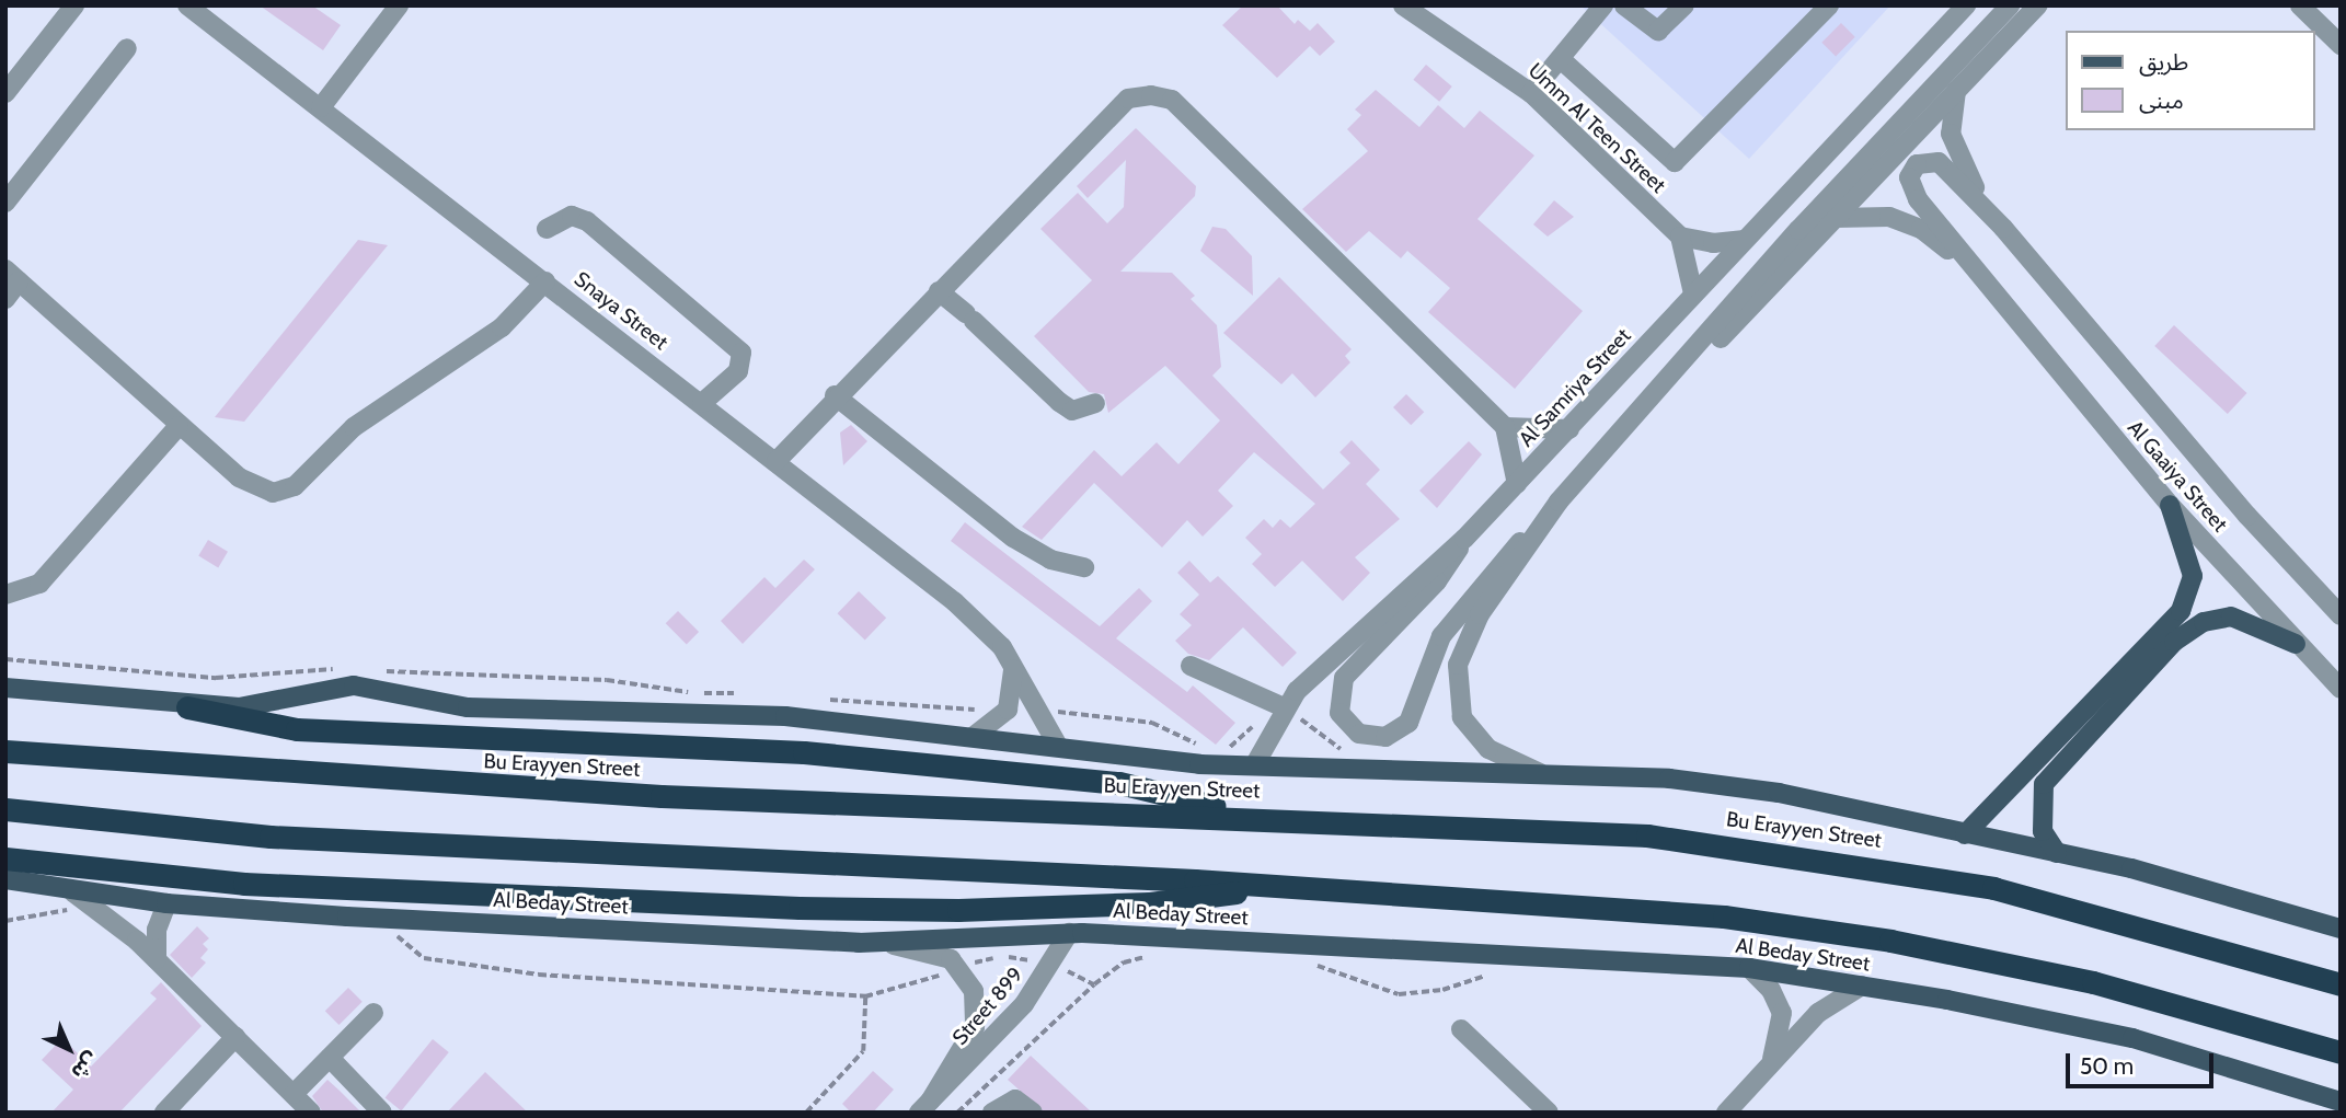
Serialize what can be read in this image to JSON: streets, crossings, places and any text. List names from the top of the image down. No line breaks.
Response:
{"streets":{"highway":["Bu Erayyen Street"],"main road":["Al Beday Street"],"street":["Umm Al Teen Street","Snaya Street","Al Samriya Street","Al Gaaiya Street","Street 899"]},"crossings":[["Al Beday Street","Street 899"]],"legend":["طريق","مبنى"],"scale_bar":"50 m","north":"bottom right"}
